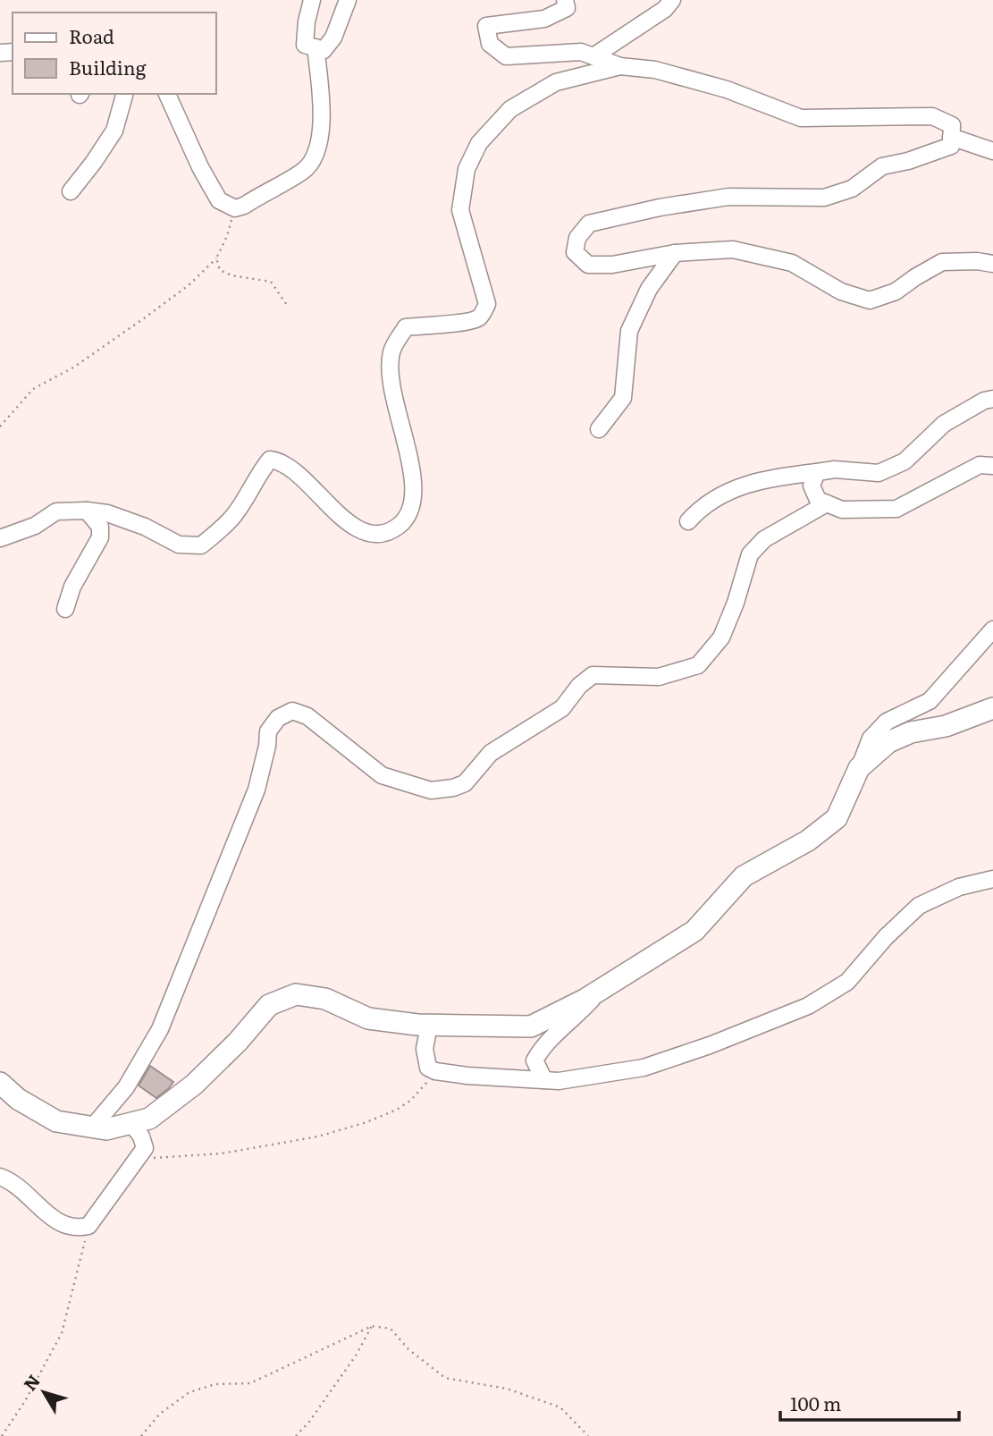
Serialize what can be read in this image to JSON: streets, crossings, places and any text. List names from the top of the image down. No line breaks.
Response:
{"legend":["Road","Building"],"scale_bar":"100 m","north":"top left"}
